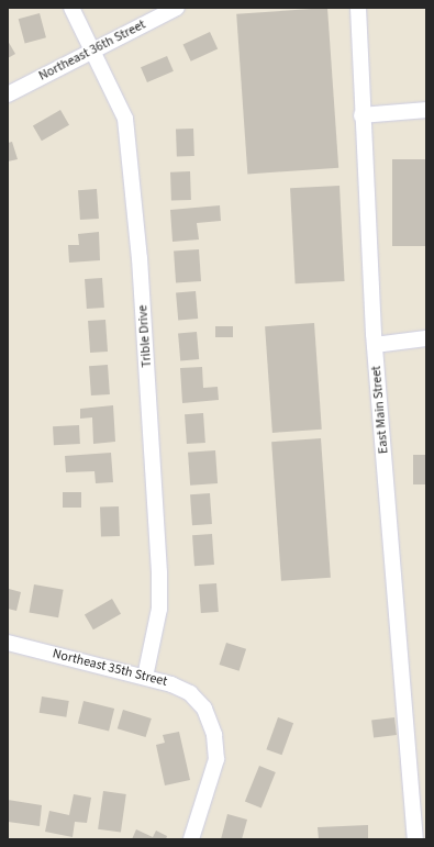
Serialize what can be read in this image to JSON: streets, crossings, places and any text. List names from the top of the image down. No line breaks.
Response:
{"streets":{"street":["Northeast 36th Street","Trible Drive","East Main Street","Northeast 35th Street"]},"crossings":[["Northeast 36th Street","Trible Drive"],["Trible Drive","Northeast 35th Street"]]}
